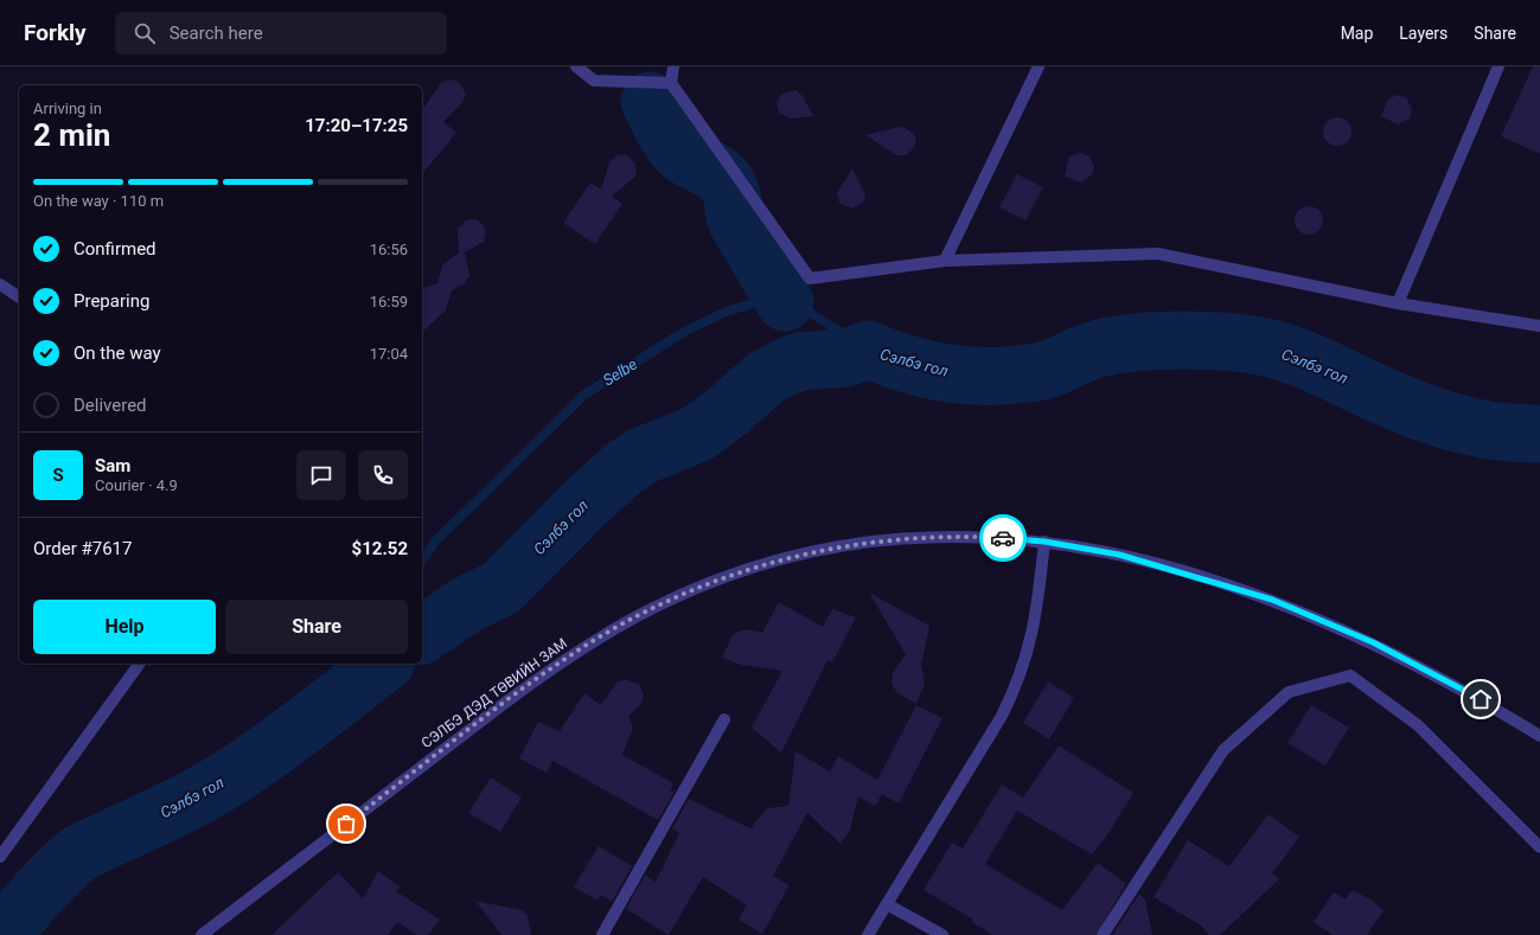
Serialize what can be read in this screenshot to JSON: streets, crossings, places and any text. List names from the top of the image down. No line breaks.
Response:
{"streets":{"street":["СЭЛБЭ ДЭД ТӨВИЙН ЗАМ"]},"water":["Сэлбэ гол","Selbe"],"page":{"header":"Forkly","search":"Search here","nav":["Map","Layers","Share"],"heading":["2 min","Arriving in","17:20–17:25"],"panel":["Sam","Courier · 4.9","Order #7617","$12.52"],"bar":"On the way · 110 m","list":[["Confirmed","16:56"],["Preparing","16:59"],["On the way","17:04"],"Delivered"],"round":"S","buttons":["Help","Share"]}}
